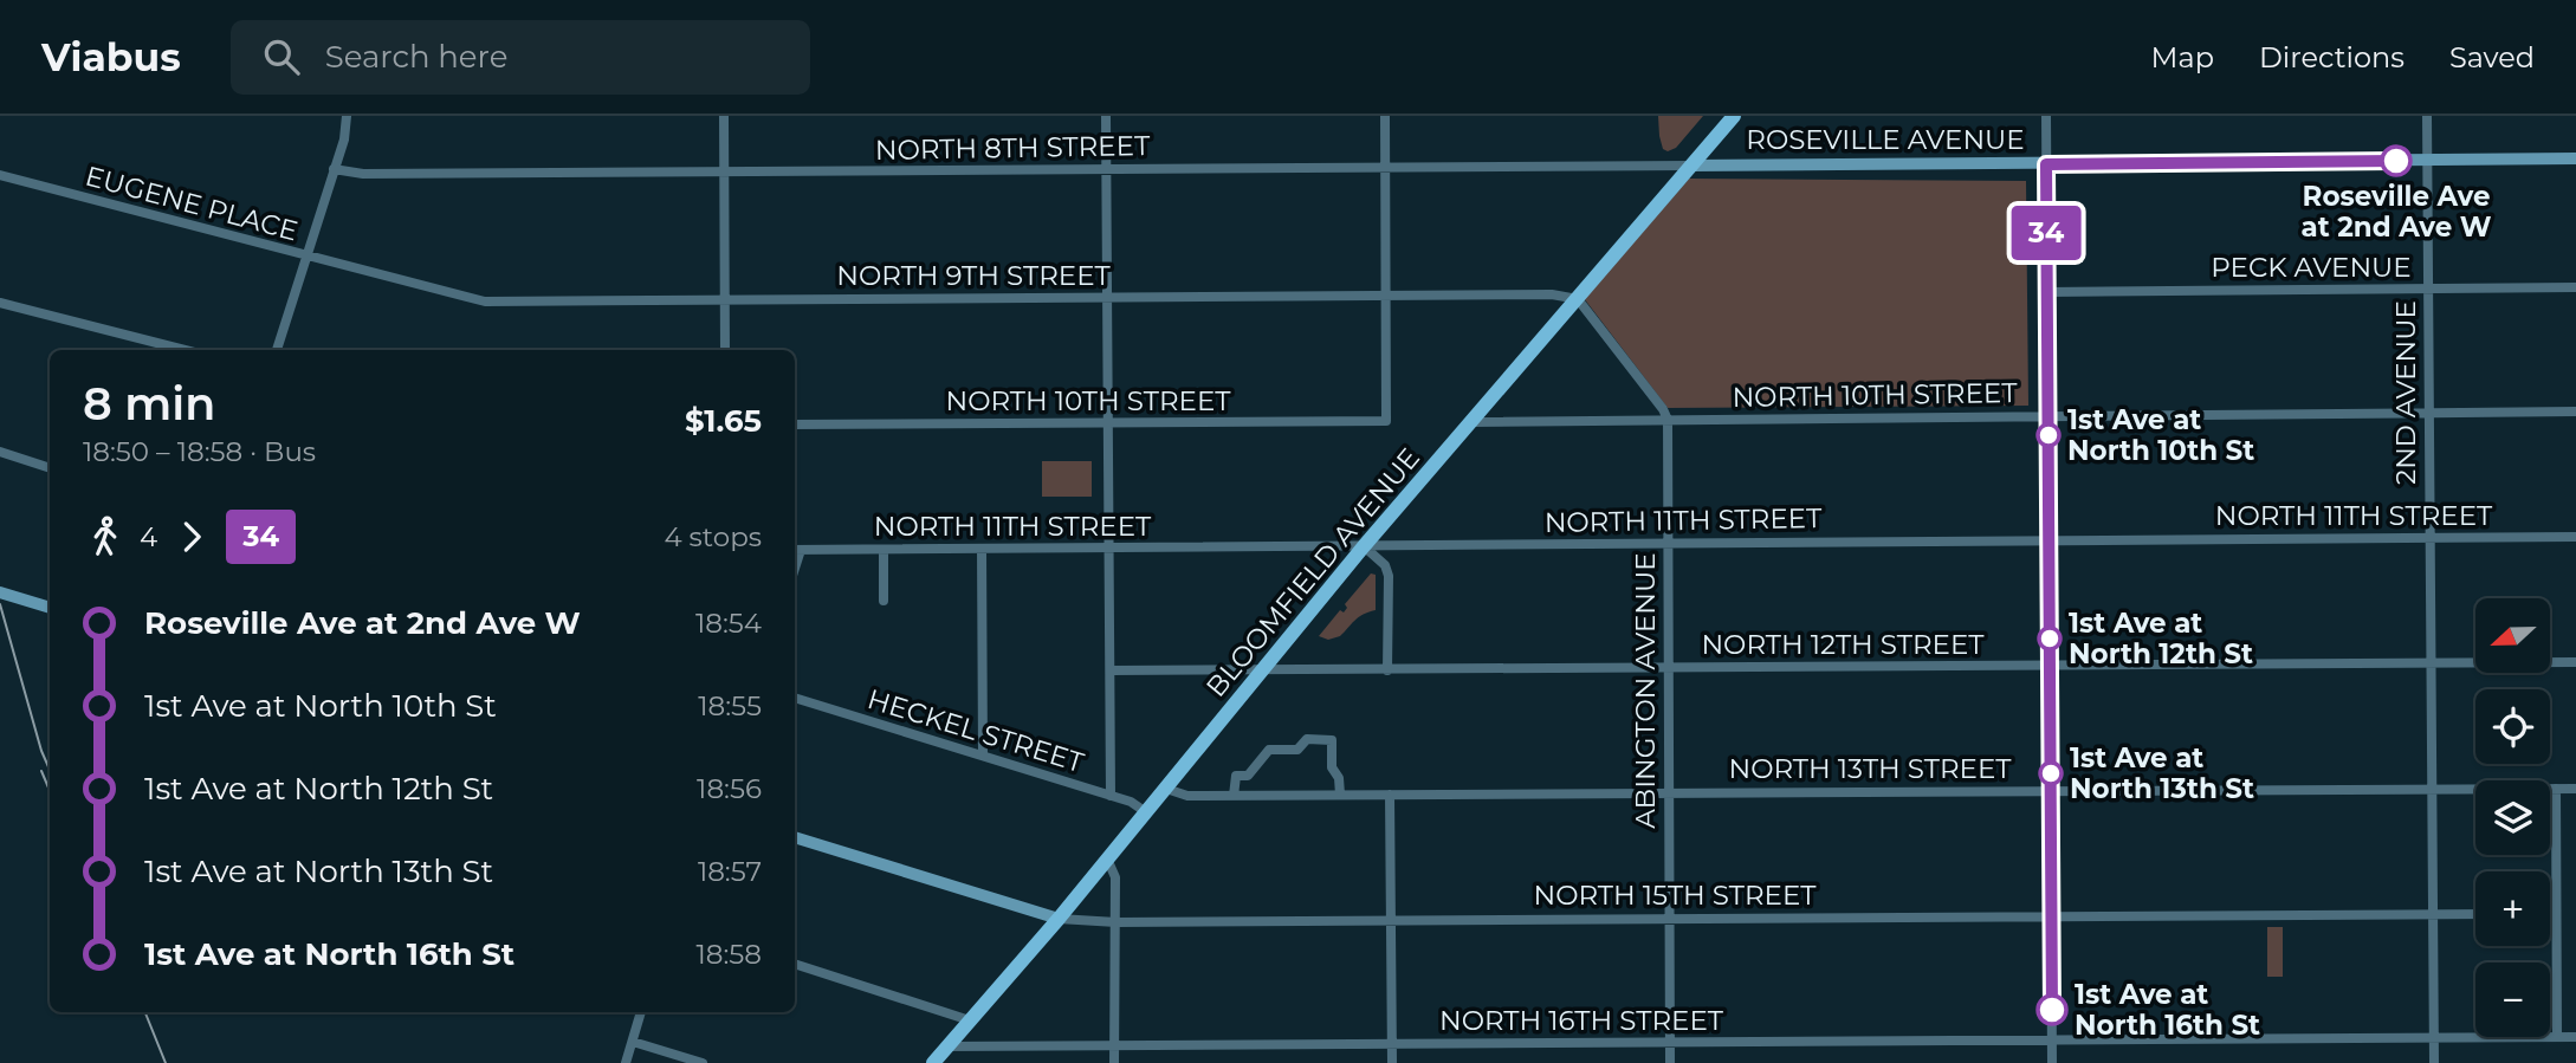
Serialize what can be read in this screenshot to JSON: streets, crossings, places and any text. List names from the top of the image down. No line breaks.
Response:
{"streets":{"main road":["BLOOMFIELD AVENUE"],"street":["ROSEVILLE AVENUE","NORTH 8TH STREET","EUGENE PLACE","PECK AVENUE","NORTH 9TH STREET","2ND AVENUE","NORTH 10TH STREET","NORTH 11TH STREET","NORTH 12TH STREET","ABINGTON AVENUE","HECKEL STREET","NORTH 13TH STREET","NORTH 15TH STREET","NORTH 16TH STREET"]},"crossings":[["ROSEVILLE AVENUE","NORTH 8TH STREET"],["ROSEVILLE AVENUE","2ND AVENUE"],["ROSEVILLE AVENUE","BLOOMFIELD AVENUE"],["NORTH 8TH STREET","BLOOMFIELD AVENUE"],["EUGENE PLACE","NORTH 9TH STREET"],["PECK AVENUE","2ND AVENUE"],["NORTH 9TH STREET","NORTH 10TH STREET"],["NORTH 9TH STREET","BLOOMFIELD AVENUE"],["2ND AVENUE","NORTH 10TH STREET"],["2ND AVENUE","NORTH 11TH STREET"],["2ND AVENUE","NORTH 12TH STREET"],["2ND AVENUE","NORTH 13TH STREET"],["2ND AVENUE","NORTH 15TH STREET"],["2ND AVENUE","NORTH 16TH STREET"],["NORTH 10TH STREET","BLOOMFIELD AVENUE"],["NORTH 10TH STREET","ABINGTON AVENUE"],["NORTH 11TH STREET","BLOOMFIELD AVENUE"],["NORTH 11TH STREET","ABINGTON AVENUE"],["BLOOMFIELD AVENUE","NORTH 12TH STREET"],["BLOOMFIELD AVENUE","HECKEL STREET"],["BLOOMFIELD AVENUE","NORTH 13TH STREET"],["BLOOMFIELD AVENUE","NORTH 15TH STREET"],["BLOOMFIELD AVENUE","NORTH 16TH STREET"],["NORTH 12TH STREET","ABINGTON AVENUE"],["ABINGTON AVENUE","NORTH 13TH STREET"],["ABINGTON AVENUE","NORTH 15TH STREET"],["ABINGTON AVENUE","NORTH 16TH STREET"]],"places":["Roseville Ave at 2nd Ave W","1st Ave at North 10th St","1st Ave at North 12th St","1st Ave at North 13th St","1st Ave at North 16th St"],"lines":["bus line 34"],"north":"left","page":{"header":"Viabus","search":"Search here","nav":["Map","Directions","Saved"],"on_map":"34","heading":["8 min","18:50 – 18:58 · Bus","$1.65"],"legs":["4","34","4 stops"],"list":[{"name":"Roseville Ave at 2nd Ave W","value":"18:54"},{"name":"1st Ave at North 10th St","value":"18:55"},{"name":"1st Ave at North 12th St","value":"18:56"},{"name":"1st Ave at North 13th St","value":"18:57"},{"name":"1st Ave at North 16th St","value":"18:58"}],"map_buttons":["+","−"]}}
